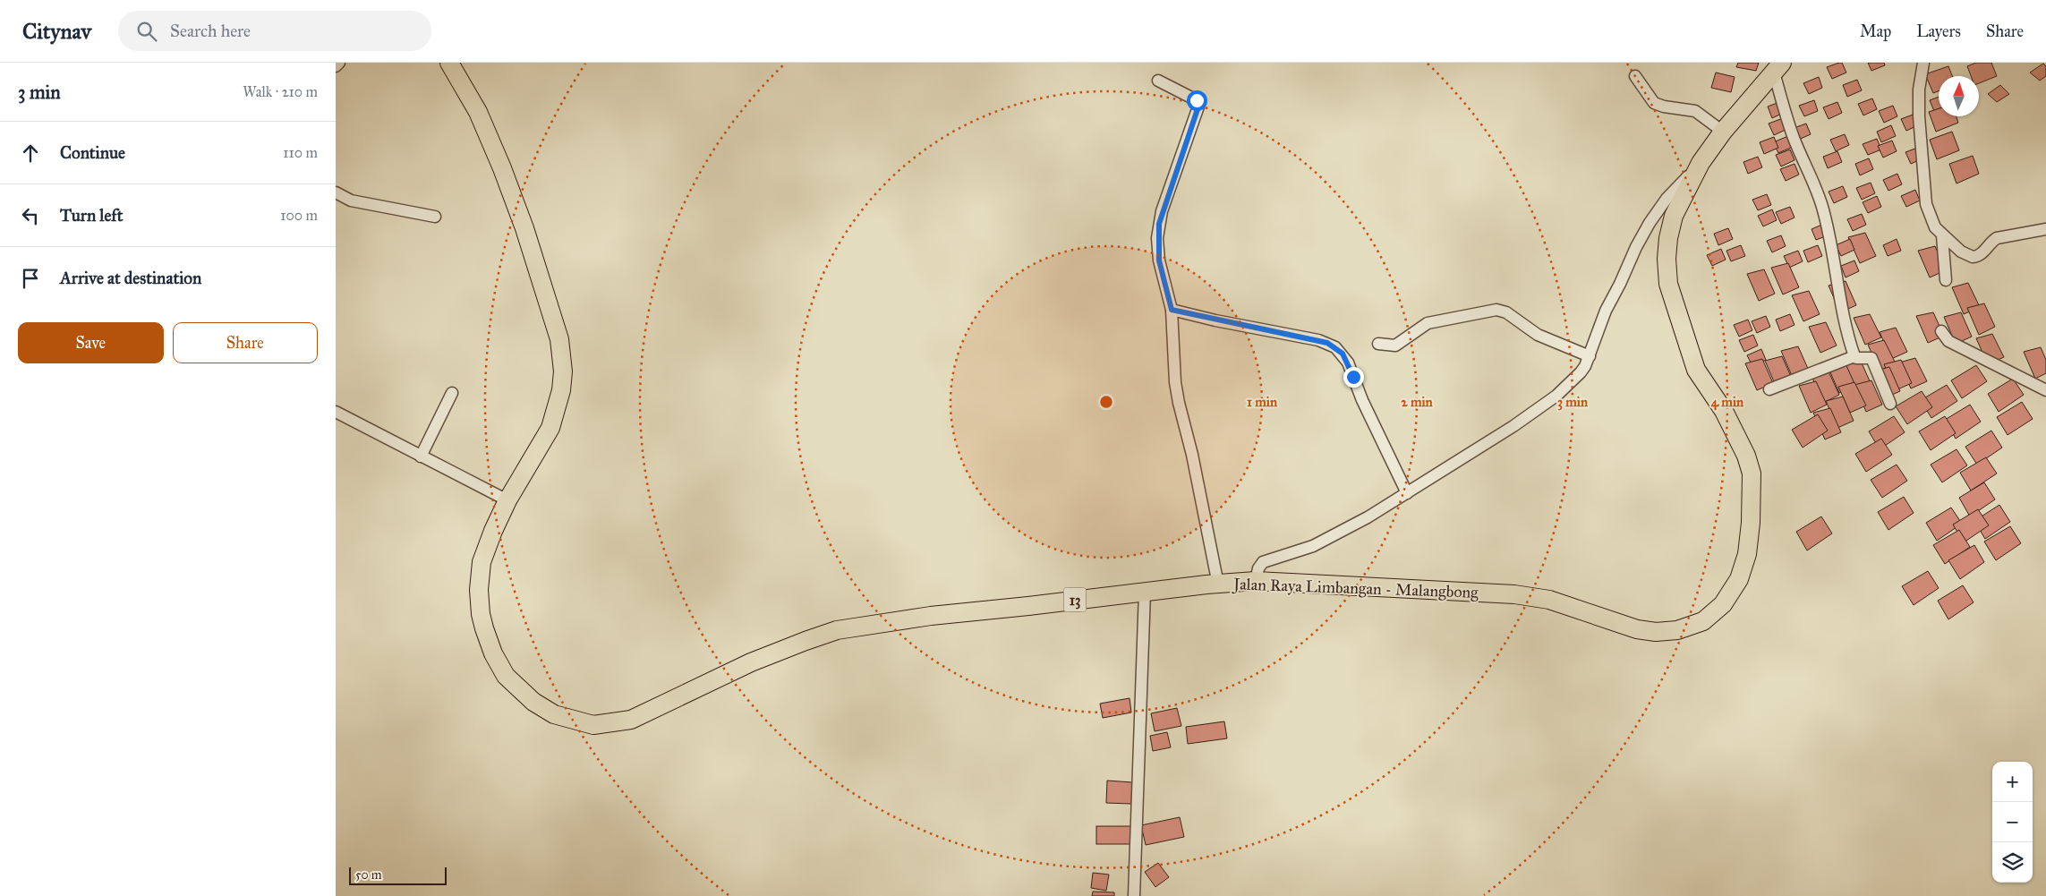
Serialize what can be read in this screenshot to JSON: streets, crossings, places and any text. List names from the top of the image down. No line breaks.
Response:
{"streets":{"highway":["Jalan Raya Limbangan - Malangbong","13"]},"scale_bar":"50 m","north":"top","page":{"header":"Citynav","search":"Search here","nav":["Map","Layers","Share"],"heading":["3 min","Walk · 210 m"],"list":[["Continue","110 m"],["Turn left","100 m"],"Arrive at destination"],"buttons":["Save","Share"],"map_buttons":["+","−"],"scale":"50 m"},"rings":["1 min","2 min","3 min","4 min"]}
